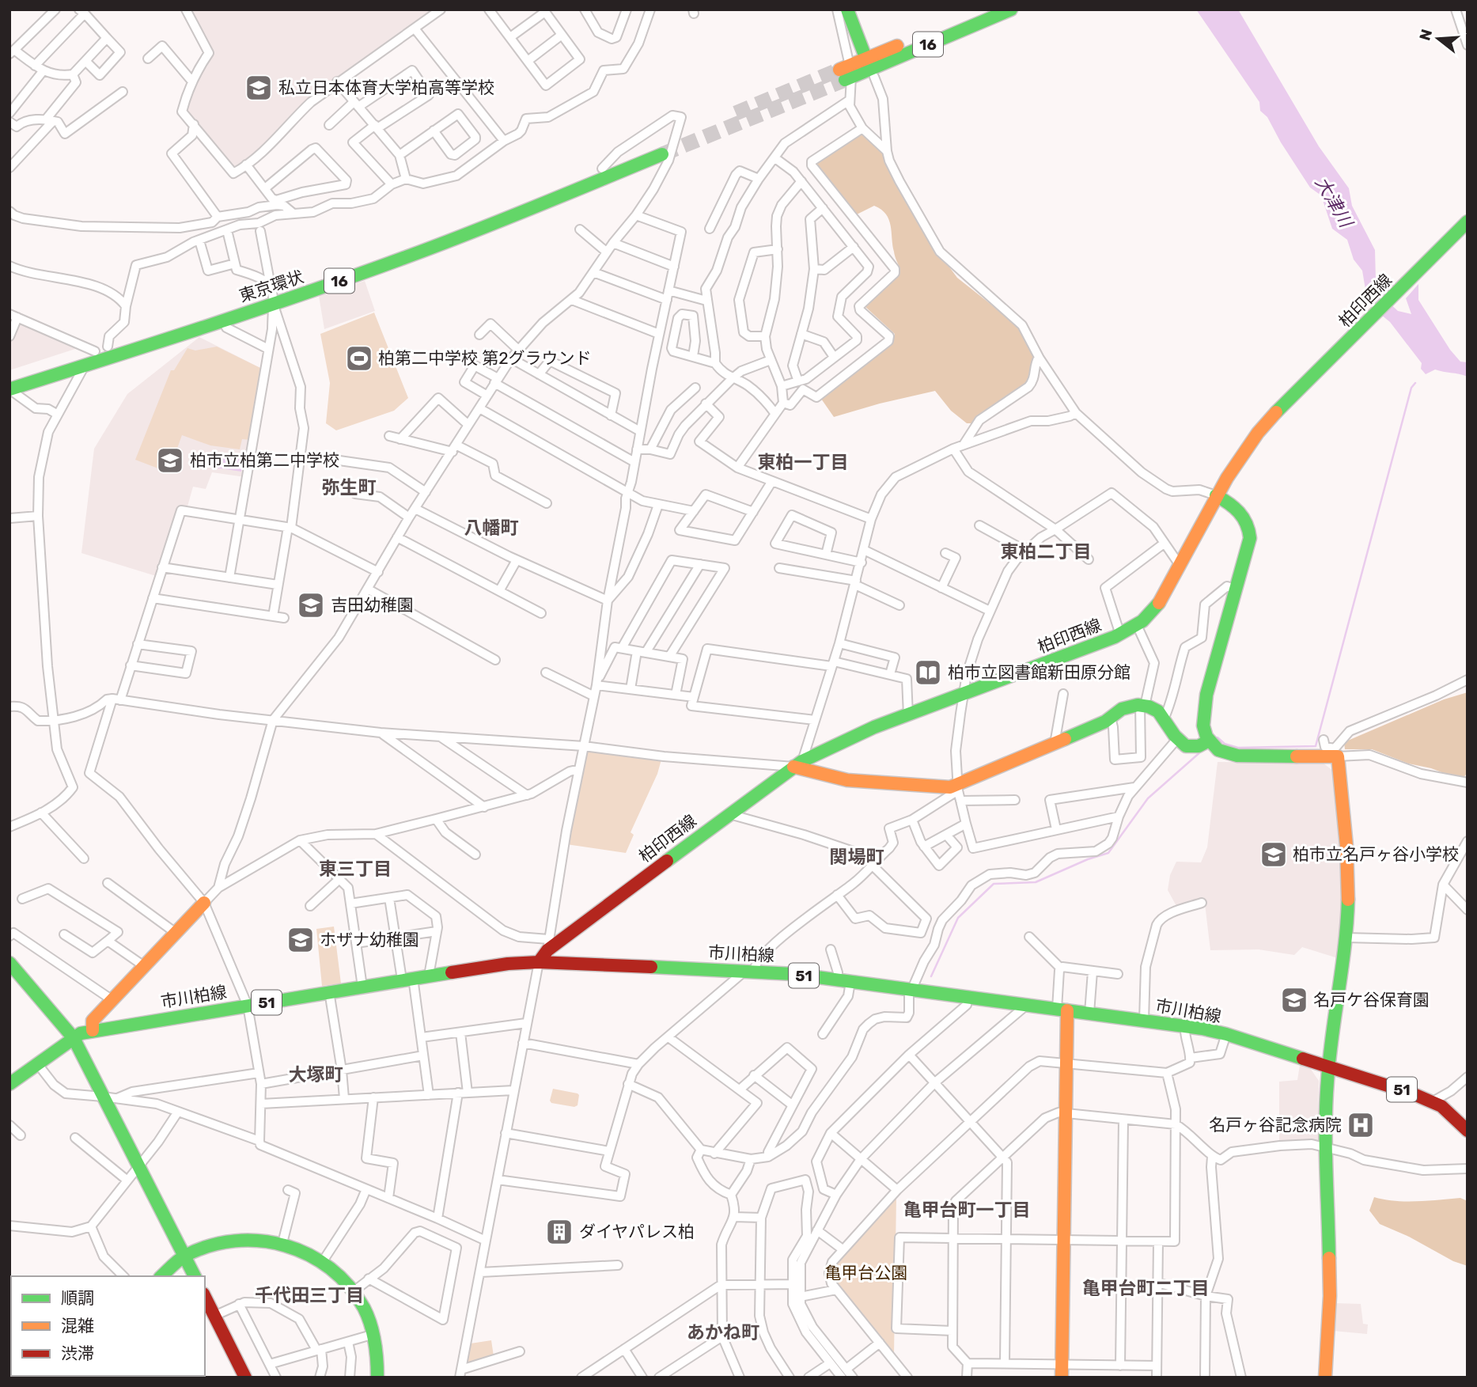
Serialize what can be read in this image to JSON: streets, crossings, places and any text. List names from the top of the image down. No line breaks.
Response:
{"streets":{"main road":["16","東京環状","柏印西線","市川柏線","51"]},"crossings":[["柏印西線","市川柏線"]],"districts":["東柏一丁目","弥生町","八幡町","東柏二丁目","関場町","東三丁目","大塚町","亀甲台町一丁目","亀甲台町二丁目","千代田三丁目","あかね町"],"water":["大津川"],"parks":["亀甲台公園"],"places":{"school or university":["私立日本体育大学柏高等学校","柏市立柏第二中学校","吉田幼稚園","柏市立名戸ヶ谷小学校","ホザナ幼稚園","名戸ケ谷保育園"],"sports":["柏第二中学校 第2グラウンド"],"library":["柏市立図書館新田原分館"],"hospital":["名戸ヶ谷記念病院"],"building":["ダイヤパレス柏"]},"legend":["順調","混雑","渋滞"],"north":"left"}
